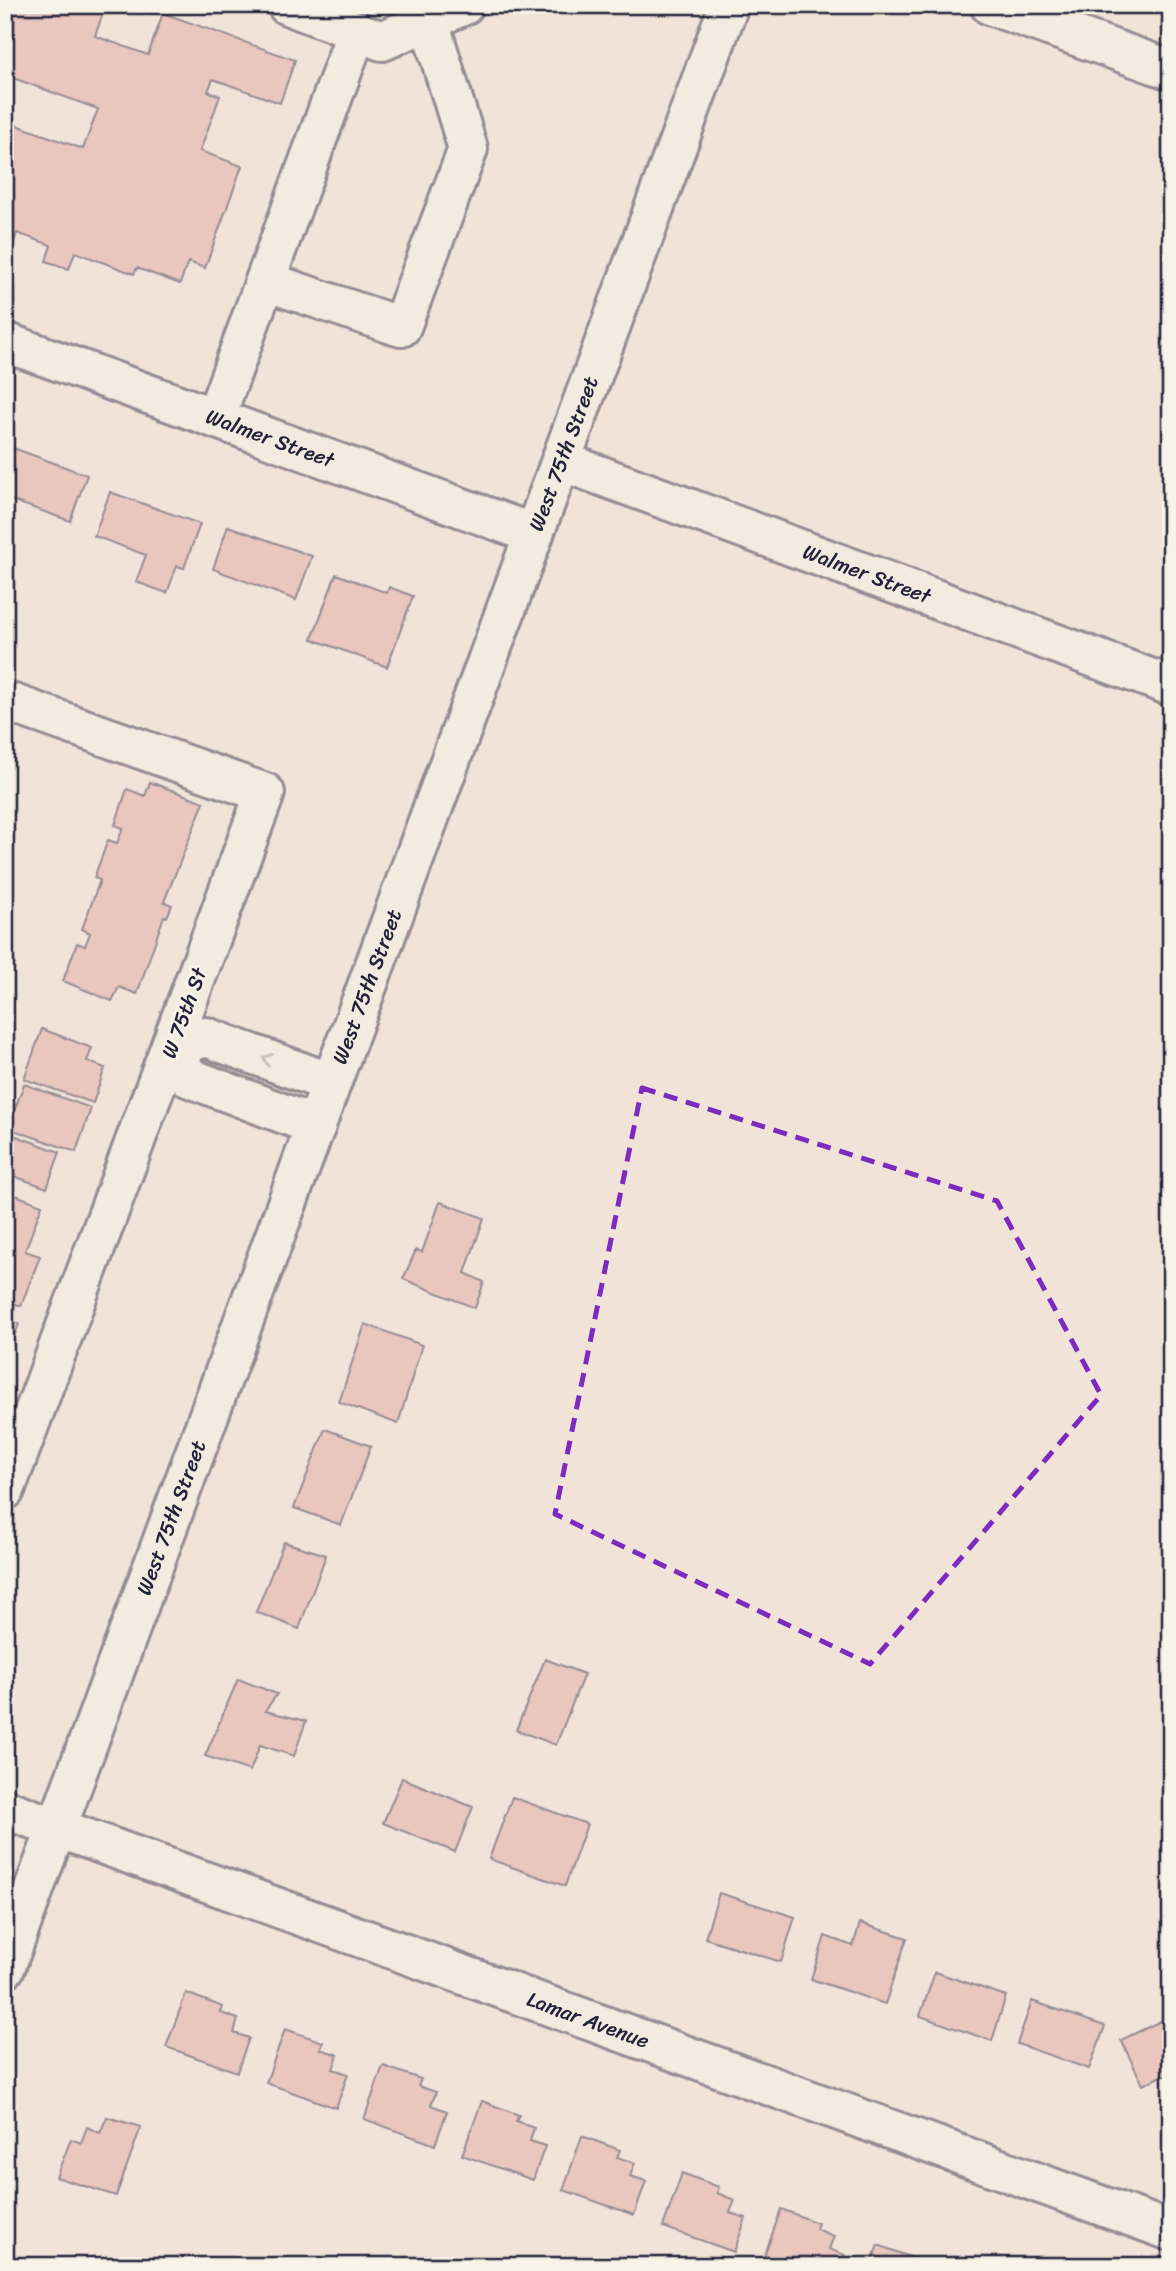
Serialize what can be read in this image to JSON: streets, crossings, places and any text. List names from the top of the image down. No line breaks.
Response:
{"streets":{"street":["Walmer Street","West 75th Street","W 75th St","Lamar Avenue"]},"crossings":[["Walmer Street","West 75th Street"],["West 75th Street","Lamar Avenue"]]}
